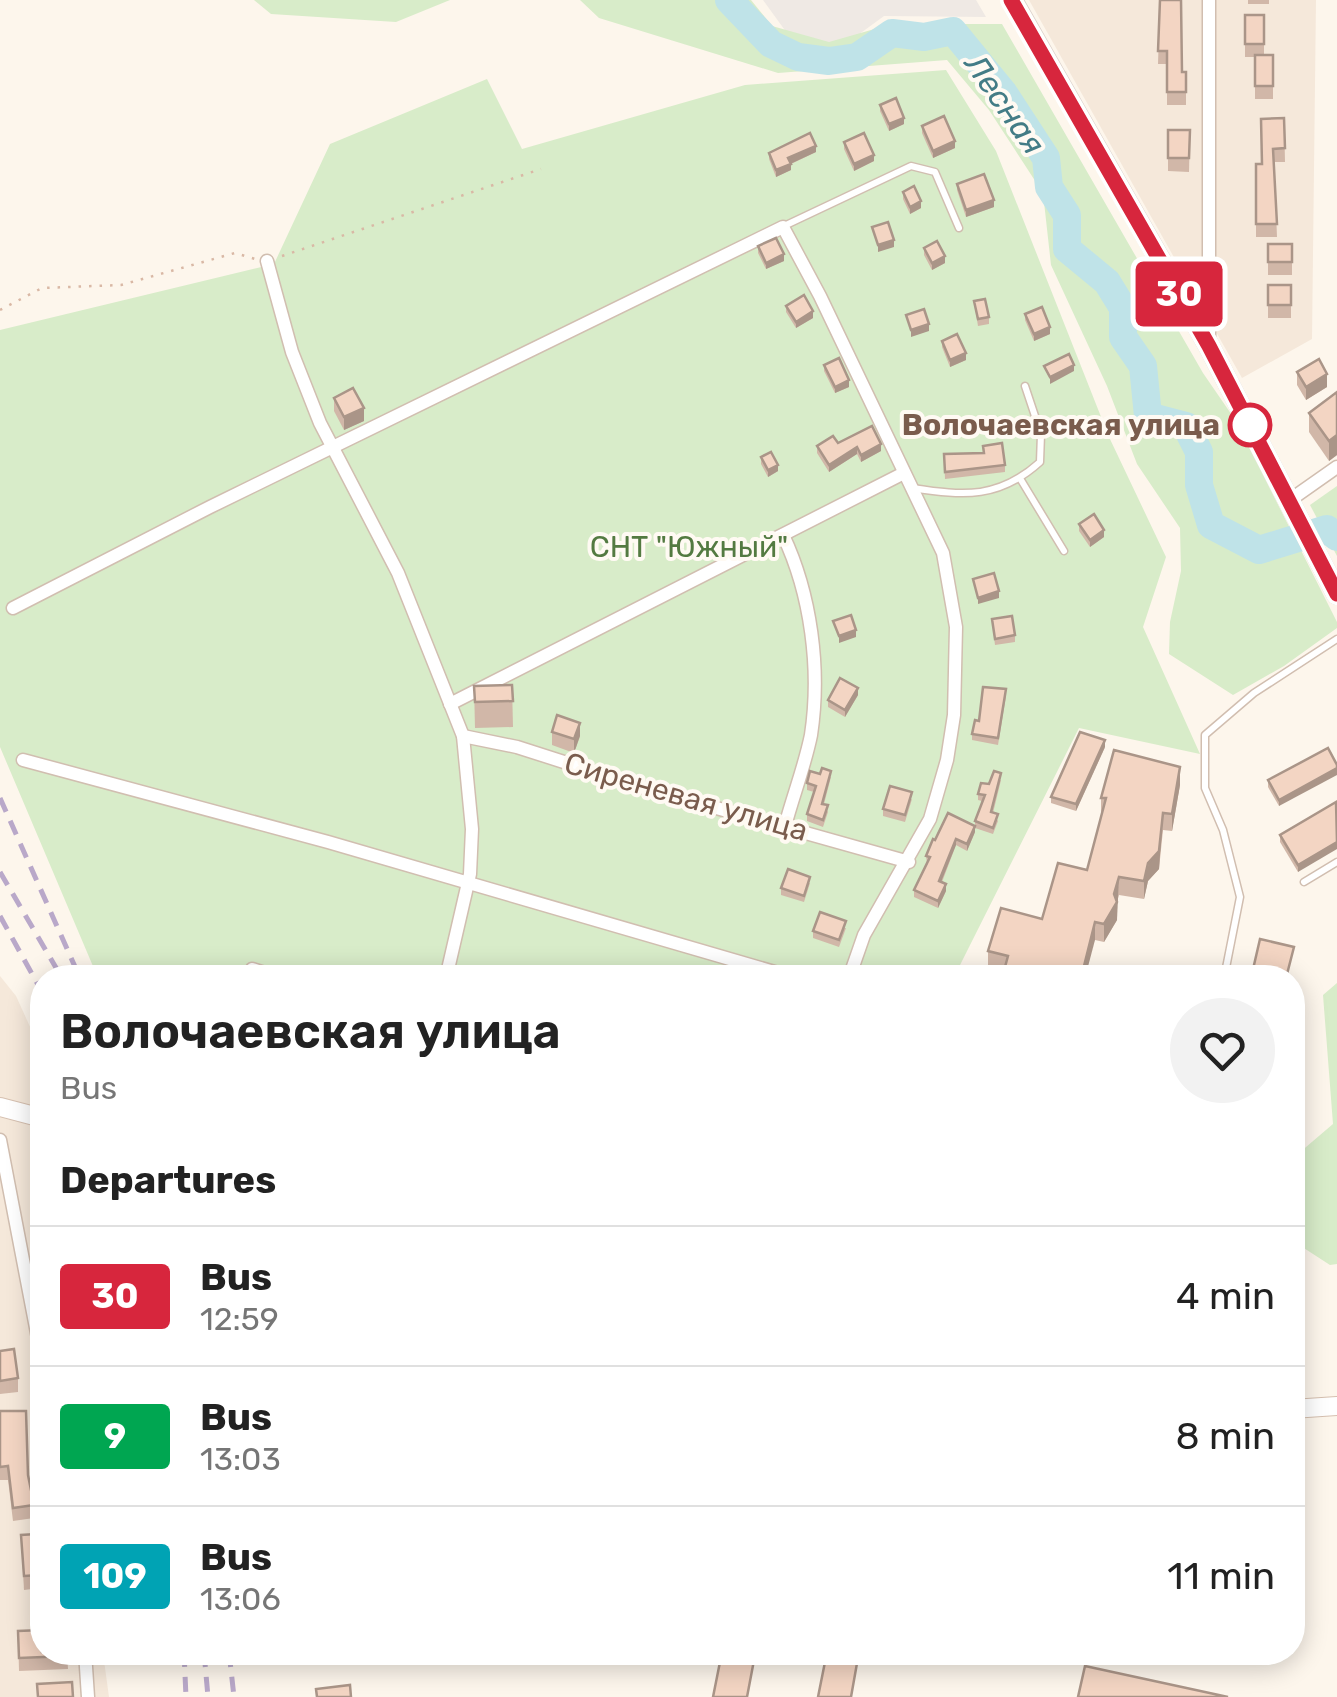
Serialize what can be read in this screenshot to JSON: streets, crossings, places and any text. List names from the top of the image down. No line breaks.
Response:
{"streets":{"street":["Сиреневая улица"]},"water":["Лесная"],"parks":["СНТ \"Южный\""],"places":["Волочаевская улица"],"lines":["bus line 30"],"page":{"on_map":"30","heading":[["Волочаевская улица","Bus"],"Departures"],"list":[{"mark":"30","name":"Bus","note":"12:59","value":"4 min"},{"mark":"9","name":"Bus","note":"13:03","value":"8 min"},{"mark":"109","name":"Bus","note":"13:06","value":"11 min"}]}}
